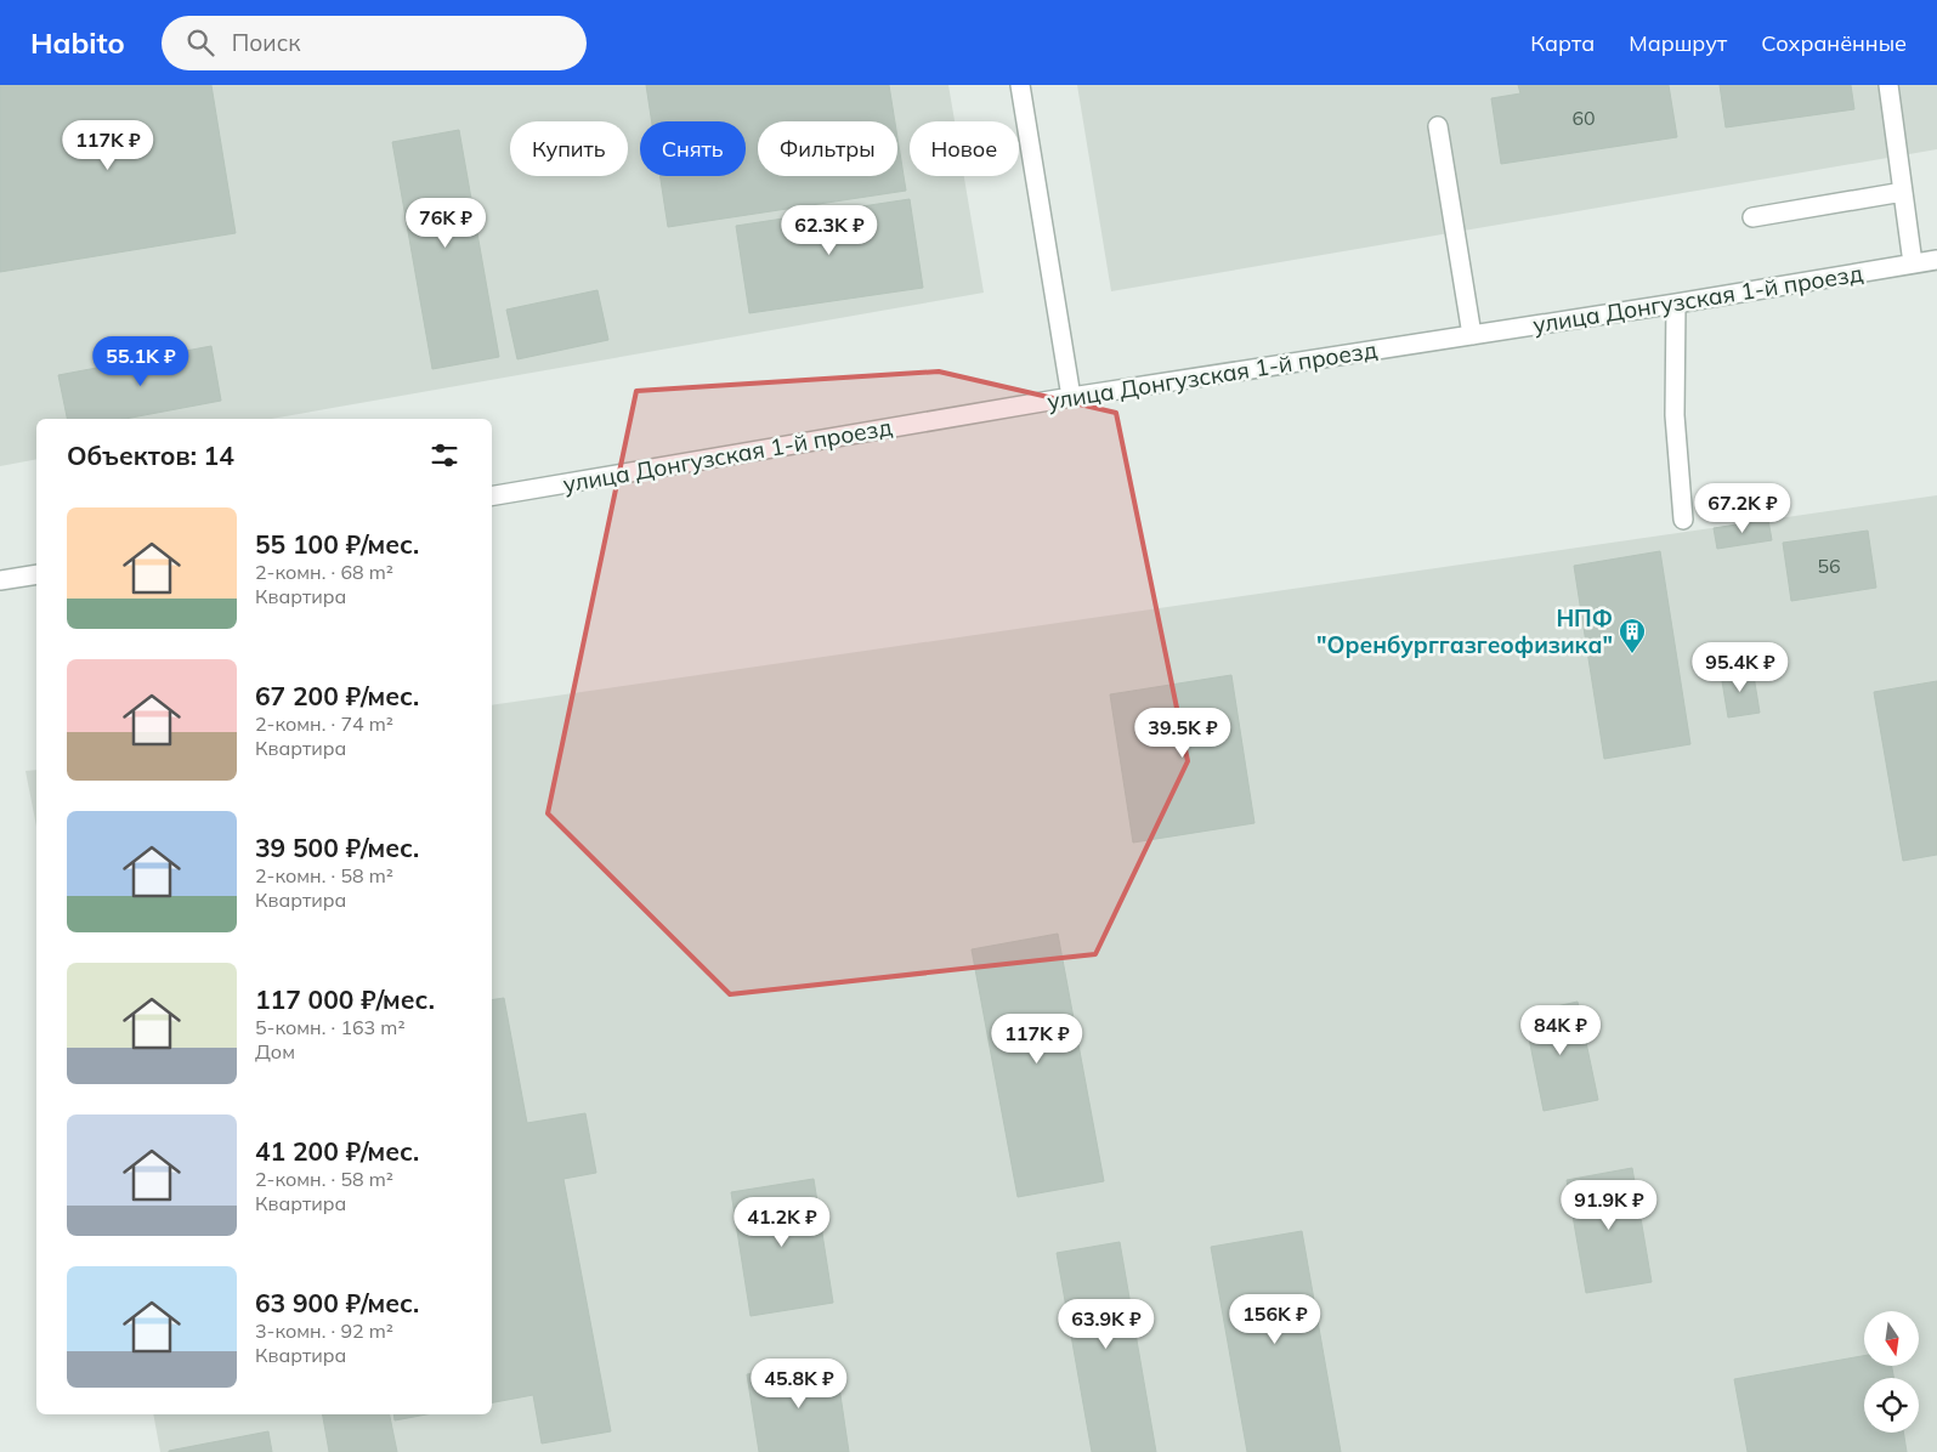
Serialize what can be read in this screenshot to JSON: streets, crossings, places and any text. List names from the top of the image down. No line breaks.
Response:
{"streets":{"street":["улица Донгузская 1-й проезд"]},"places":{"building":["НПФ \"Оренбурггазгеофизика\""]},"house_numbers":["60","56"],"north":"bottom","page":{"header":"Habito","search":"Поиск","nav":["Карта","Маршрут","Сохранённые"],"price":["117K ₽","76K ₽","62.3K ₽","55.1K ₽","67.2K ₽","95.4K ₽","39.5K ₽","84K ₽","117K ₽","91.9K ₽","41.2K ₽","156K ₽","63.9K ₽","45.8K ₽"],"chip":["Купить","Снять","Фильтры","Новое"],"heading":"Объектов: 14","list":[{"name":"55 100 ₽/мес.","note":"2-комн. · 68 m² · Квартира"},{"name":"67 200 ₽/мес.","note":"2-комн. · 74 m² · Квартира"},{"name":"39 500 ₽/мес.","note":"2-комн. · 58 m² · Квартира"},{"name":"117 000 ₽/мес.","note":"5-комн. · 163 m² · Дом"},{"name":"41 200 ₽/мес.","note":"2-комн. · 58 m² · Квартира"},{"name":"63 900 ₽/мес.","note":"3-комн. · 92 m² · Квартира"}]}}
